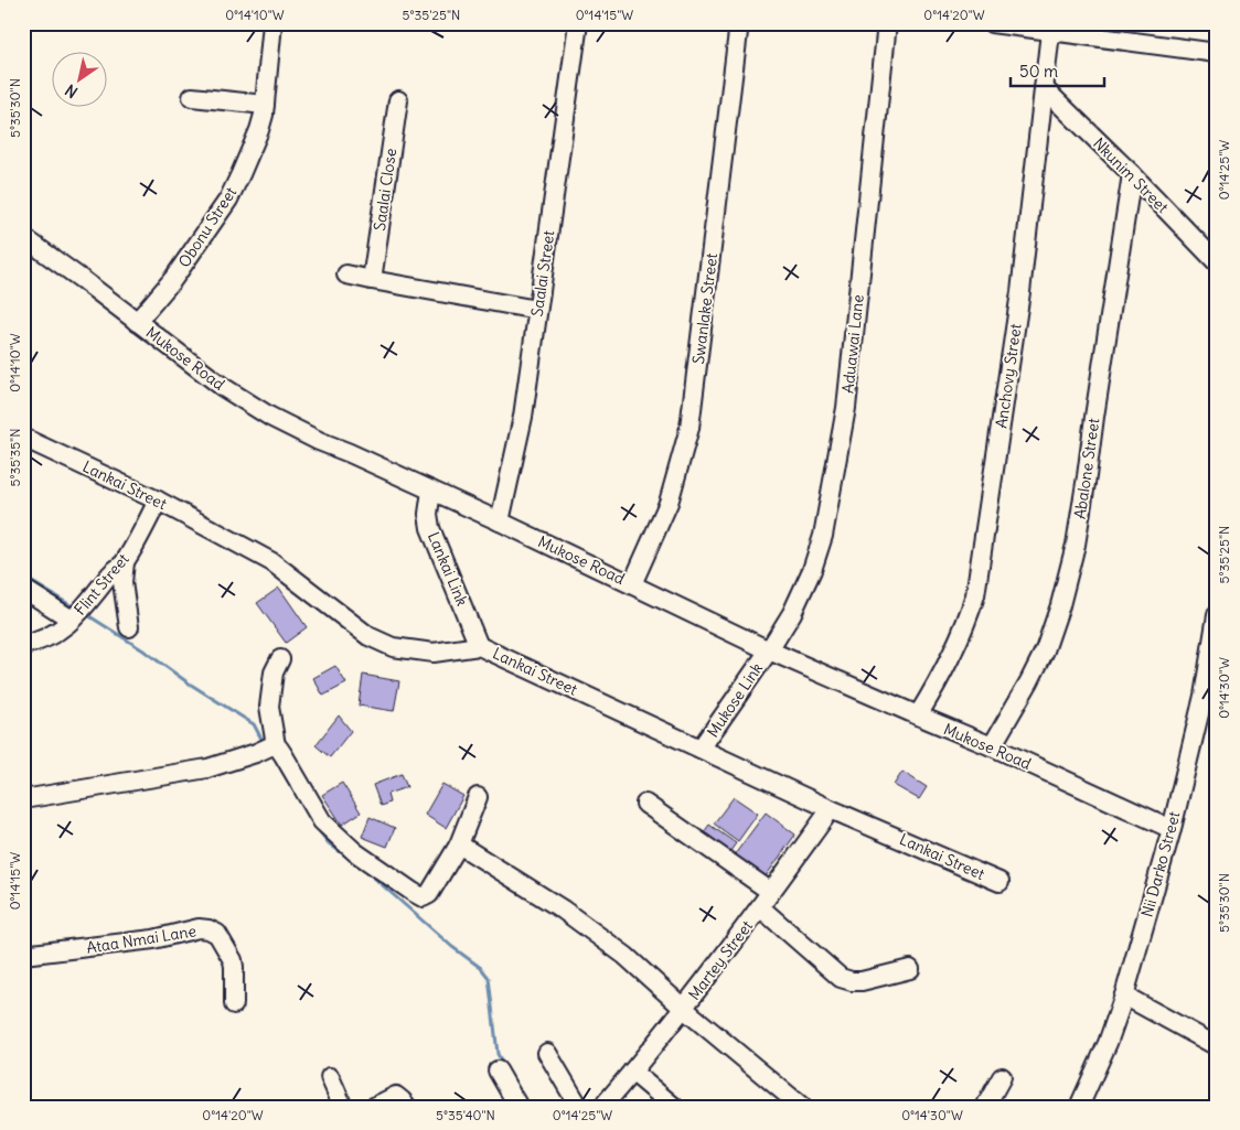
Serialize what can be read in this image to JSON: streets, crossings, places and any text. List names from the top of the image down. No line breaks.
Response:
{"streets":{"street":["Nkunim Street","Saalai Close","Obonu Street","Saalai Street","Swanlake Street","Aduawai Lane","Mukose Road","Anchovy Street","Abalone Street","Lankai Street","Lankai Link","Flint Street","Mukose Link","Nii Darko Street","Ataa Nmai Lane","Martey Street"]},"crossings":[["Nkunim Street","Anchovy Street"],["Nkunim Street","Abalone Street"],["Obonu Street","Mukose Road"],["Saalai Street","Mukose Road"],["Swanlake Street","Mukose Road"],["Aduawai Lane","Mukose Road"],["Aduawai Lane","Mukose Link"],["Mukose Road","Anchovy Street"],["Mukose Road","Abalone Street"],["Mukose Road","Lankai Link"],["Mukose Road","Mukose Link"],["Mukose Road","Nii Darko Street"],["Lankai Street","Lankai Link"],["Lankai Street","Flint Street"],["Lankai Street","Mukose Link"],["Lankai Street","Martey Street"]],"scale_bar":"50 m","north":"bottom left","coordinates":["0°14'10\"W","5°35'25\"N","0°14'15\"W","0°14'20\"W","5°35'30\"N","0°14'25\"W","5°35'35\"N","0°14'30\"W","5°35'40\"N"]}
